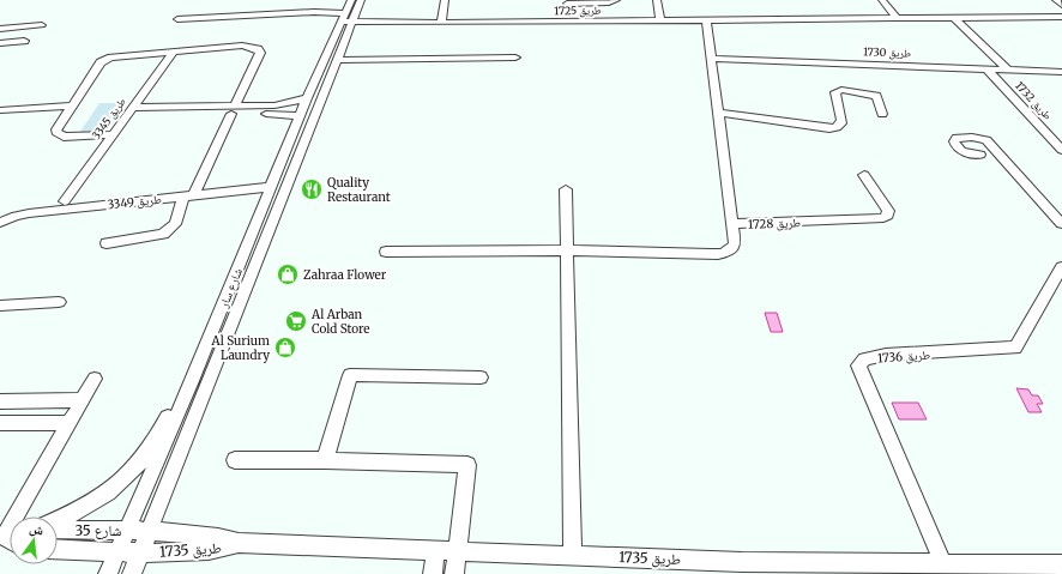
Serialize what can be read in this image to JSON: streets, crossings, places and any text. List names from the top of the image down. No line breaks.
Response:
{"streets":{"street":["طريق 1725","طريق 1730","طريق 1732","طريق 3345","طريق 3349","طريق 1728","شارع سار","طريق 1736","شارع 35","طريق 1735"]},"crossings":[["طريق 1725","طريق 1728"],["طريق 1725","شارع سار"],["طريق 1730","طريق 1732"],["طريق 1730","طريق 1728"],["طريق 3349","شارع سار"],["شارع سار","شارع 35"],["شارع سار","طريق 1735"],["طريق 1736","طريق 1735"],["شارع 35","طريق 1735"]],"places":{"restaurant":["Quality Restaurant"],"shop":["Zahraa Flower","Al Surium Laundry"],"supermarket":["Al Arban Cold Store"]},"north":"top"}
